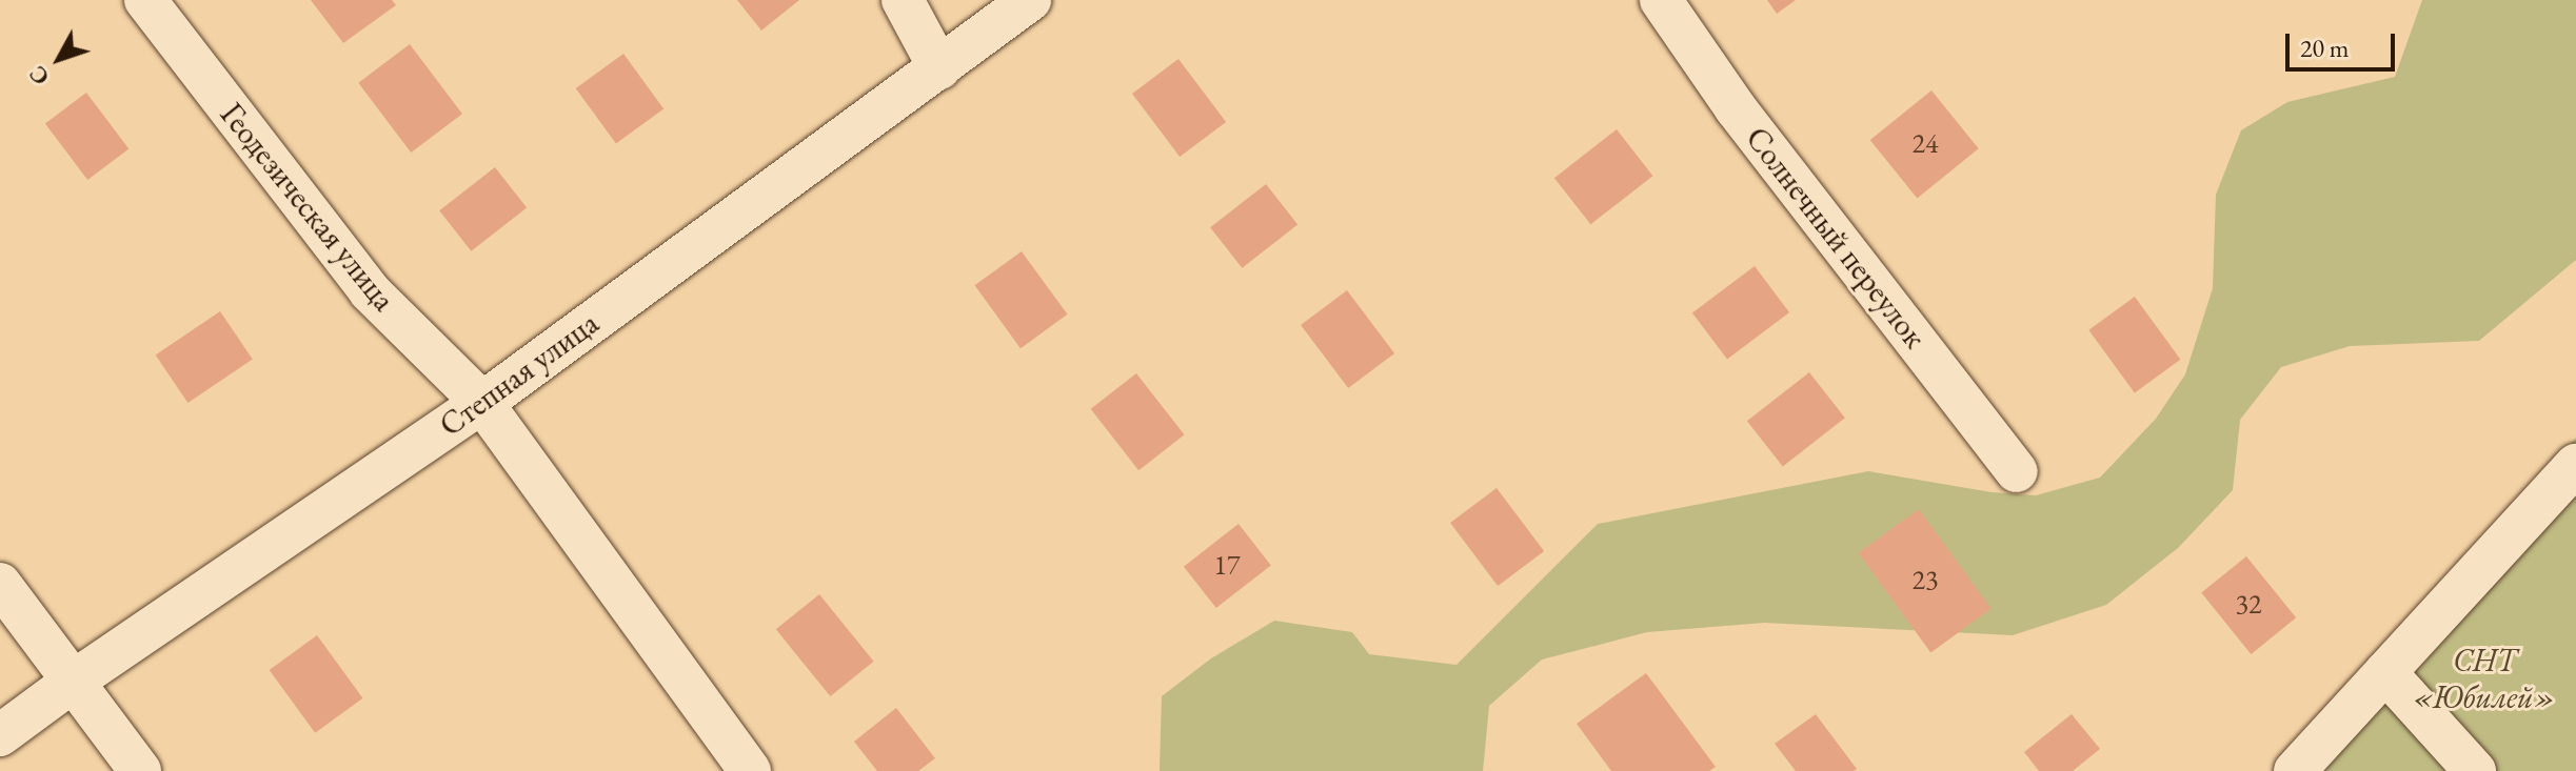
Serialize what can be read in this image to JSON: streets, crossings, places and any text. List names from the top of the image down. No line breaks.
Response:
{"streets":{"street":["Геодезическая улица","Солнечный переулок","Степная улица"]},"crossings":[["Геодезическая улица","Степная улица"]],"parks":["СНТ «Юбилей»"],"house_numbers":["24","17","23","32"],"scale_bar":"20 m","north":"bottom left"}
